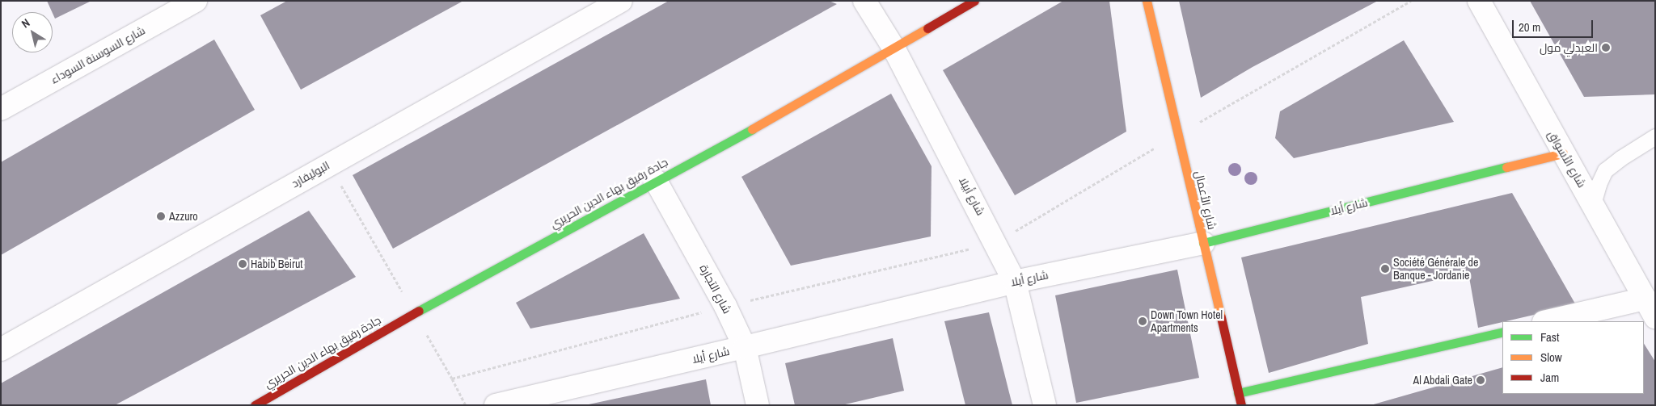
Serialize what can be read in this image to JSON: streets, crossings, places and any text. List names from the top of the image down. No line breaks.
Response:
{"streets":{"street":["شارع السوسنة السوداء","شارع الأسواق","البوليفارد","جادة رفيق بهاء الدين الحريري","شارع أبيلا","شارع الأعمال","شارع أيلا","شارع التجارة"]},"crossings":[["شارع الأسواق","شارع أيلا"],["جادة رفيق بهاء الدين الحريري","شارع أبيلا"],["جادة رفيق بهاء الدين الحريري","شارع التجارة"],["شارع أبيلا","شارع أيلا"],["شارع الأعمال","شارع أيلا"],["شارع أيلا","شارع التجارة"]],"places":["العبدلي مول","Azzuro","Habib Beirut","Société Générale de Banque - Jordanie","Down Town Hotel Apartments","Al Abdali Gate"],"legend":["Fast","Slow","Jam"],"scale_bar":"20 m","north":"top left"}
